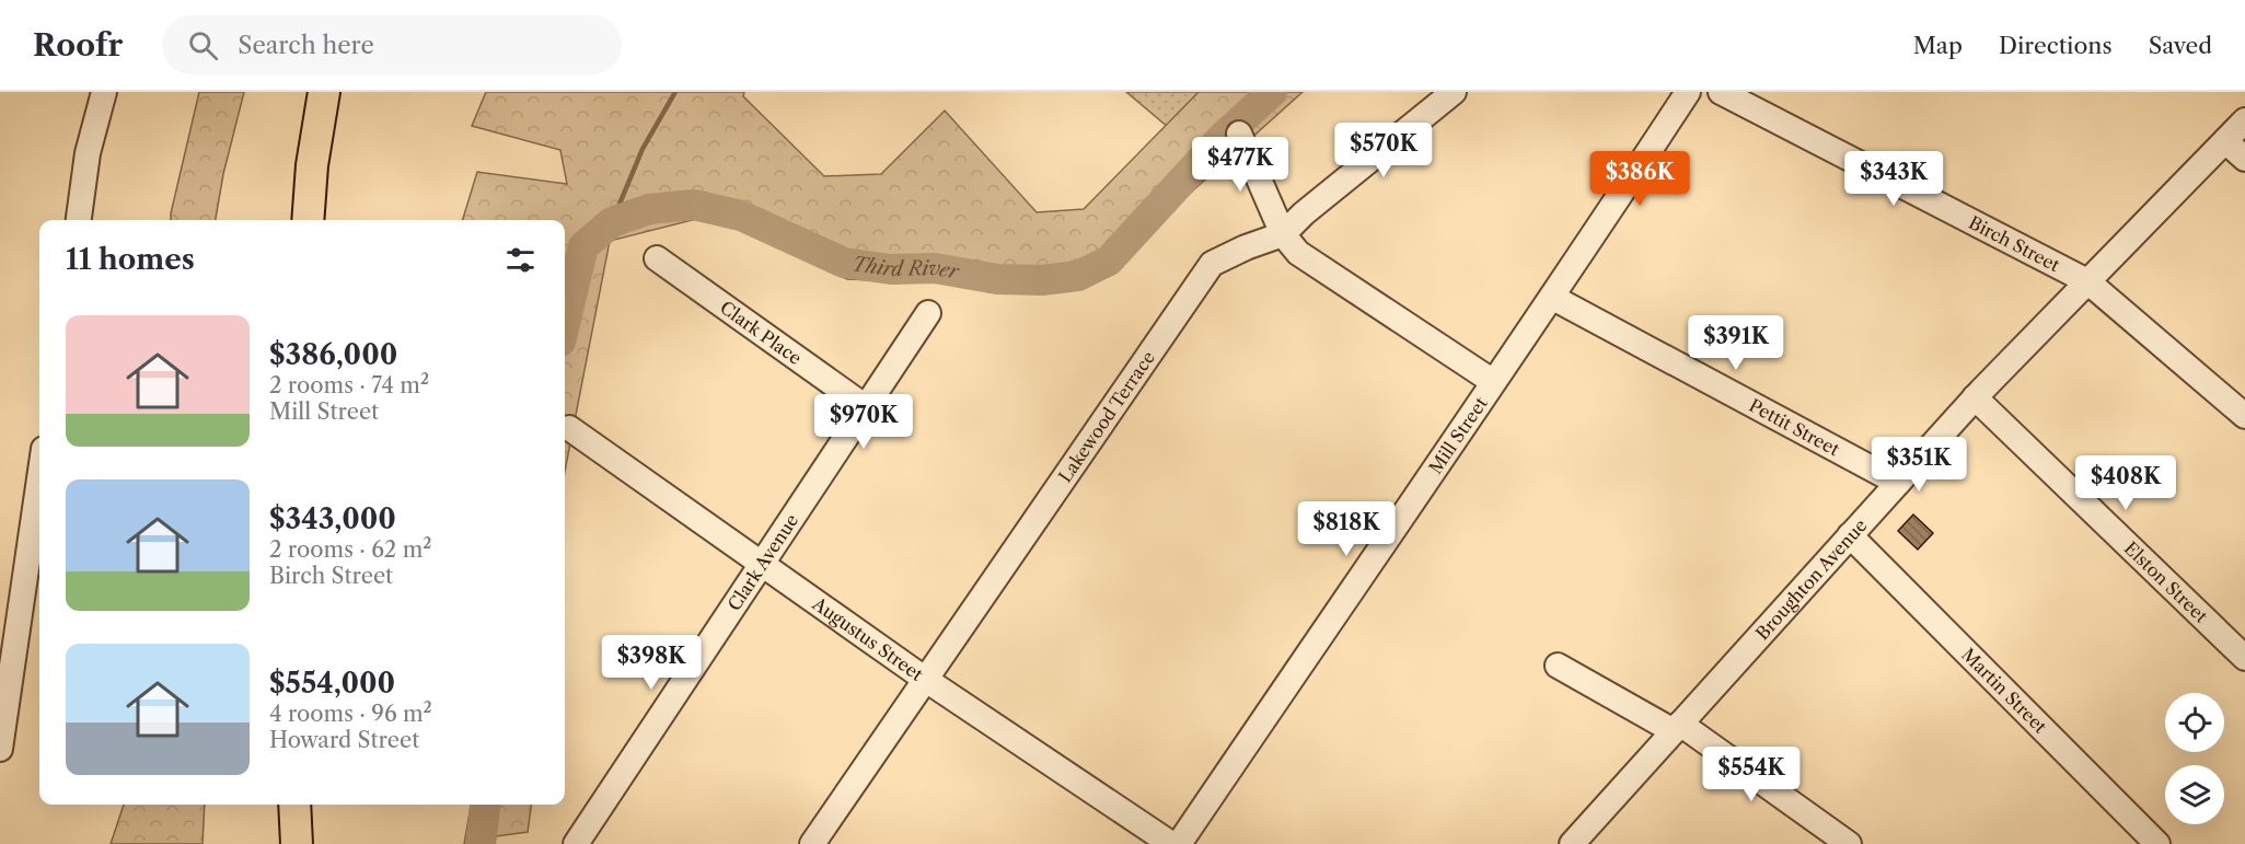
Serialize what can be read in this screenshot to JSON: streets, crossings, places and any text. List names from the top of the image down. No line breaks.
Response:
{"streets":{"street":["Birch Street","Clark Place","Lakewood Terrace","Pettit Street","Mill Street","Clark Avenue","Broughton Avenue","Elston Street","Augustus Street","Martin Street"]},"crossings":[["Birch Street","Broughton Avenue"],["Clark Place","Clark Avenue"],["Lakewood Terrace","Augustus Street"],["Pettit Street","Mill Street"],["Pettit Street","Broughton Avenue"],["Clark Avenue","Augustus Street"],["Broughton Avenue","Elston Street"],["Broughton Avenue","Martin Street"]],"water":["Third River"],"page":{"header":"Roofr","search":"Search here","nav":["Map","Directions","Saved"],"price":["$570K","$477K","$386K","$343K","$391K","$970K","$351K","$408K","$818K","$398K","$554K"],"heading":"11 homes","list":[{"name":"$386,000","note":"2 rooms · 74 m² · Mill Street"},{"name":"$343,000","note":"2 rooms · 62 m² · Birch Street"},{"name":"$554,000","note":"4 rooms · 96 m² · Howard Street"}]}}
